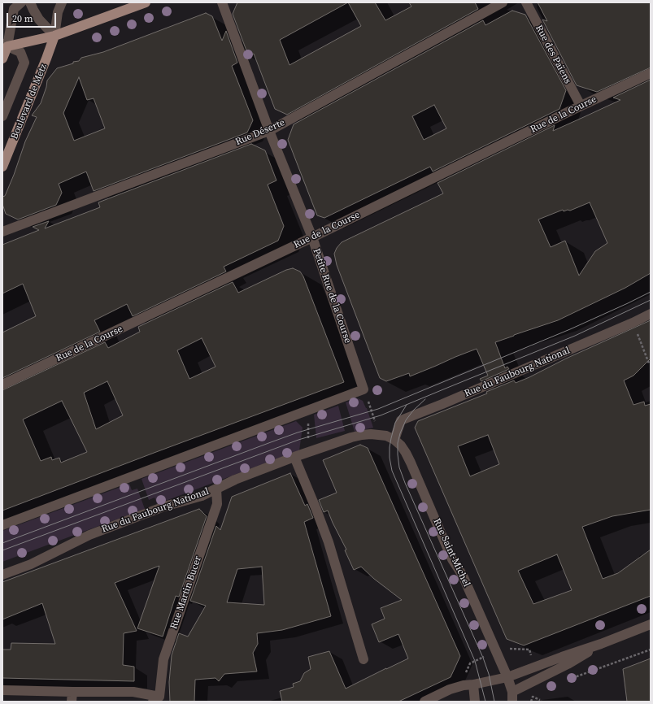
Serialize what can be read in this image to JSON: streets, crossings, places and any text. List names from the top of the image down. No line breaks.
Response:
{"streets":{"main road":["Boulevard de Metz"],"street":["Rue des Païens","Rue de la Course","Rue Déserte","Petite Rue de la Course","Rue du Faubourg National","Rue Saint-Michel","Rue Martin Bucer"]},"crossings":[["Rue des Païens","Rue de la Course"],["Rue de la Course","Petite Rue de la Course"],["Rue Déserte","Petite Rue de la Course"],["Rue du Faubourg National","Rue Saint-Michel"],["Rue du Faubourg National","Rue Martin Bucer"]],"scale_bar":"20 m"}
